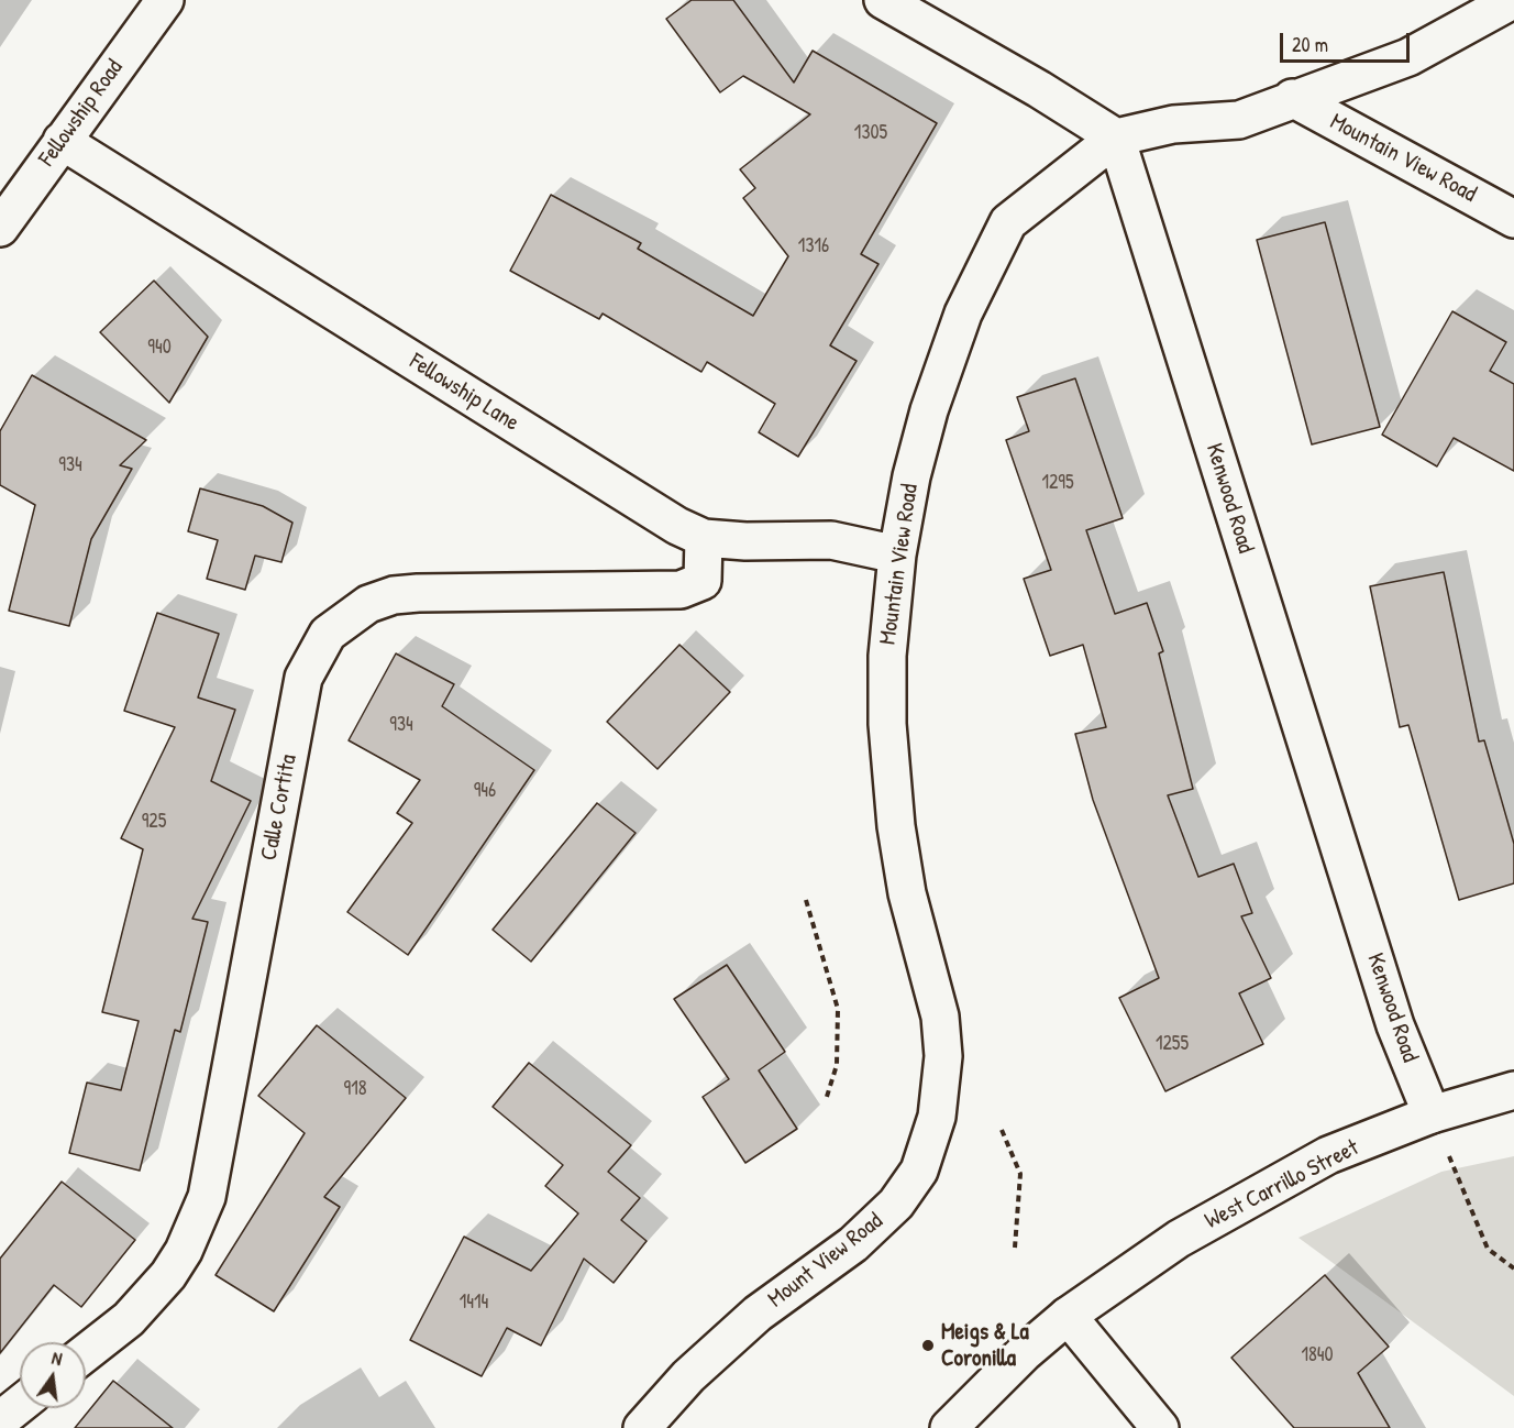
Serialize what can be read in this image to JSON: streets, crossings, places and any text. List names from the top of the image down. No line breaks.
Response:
{"streets":{"street":["Fellowship Road","Mountain View Road","Fellowship Lane","Kenwood Road","Calle Cortita","West Carrillo Street","Mount View Road"]},"crossings":[["Fellowship Road","Fellowship Lane"],["Mountain View Road","Fellowship Lane"],["Mountain View Road","Kenwood Road"],["Mountain View Road","Mount View Road"],["Fellowship Lane","Calle Cortita"],["Kenwood Road","West Carrillo Street"]],"places":["Meigs & La Coronilla"],"house_numbers":["1305","1316","940","934","1295","934","946","925","1255","918","1414","1840"],"scale_bar":"20 m","north":"top"}
